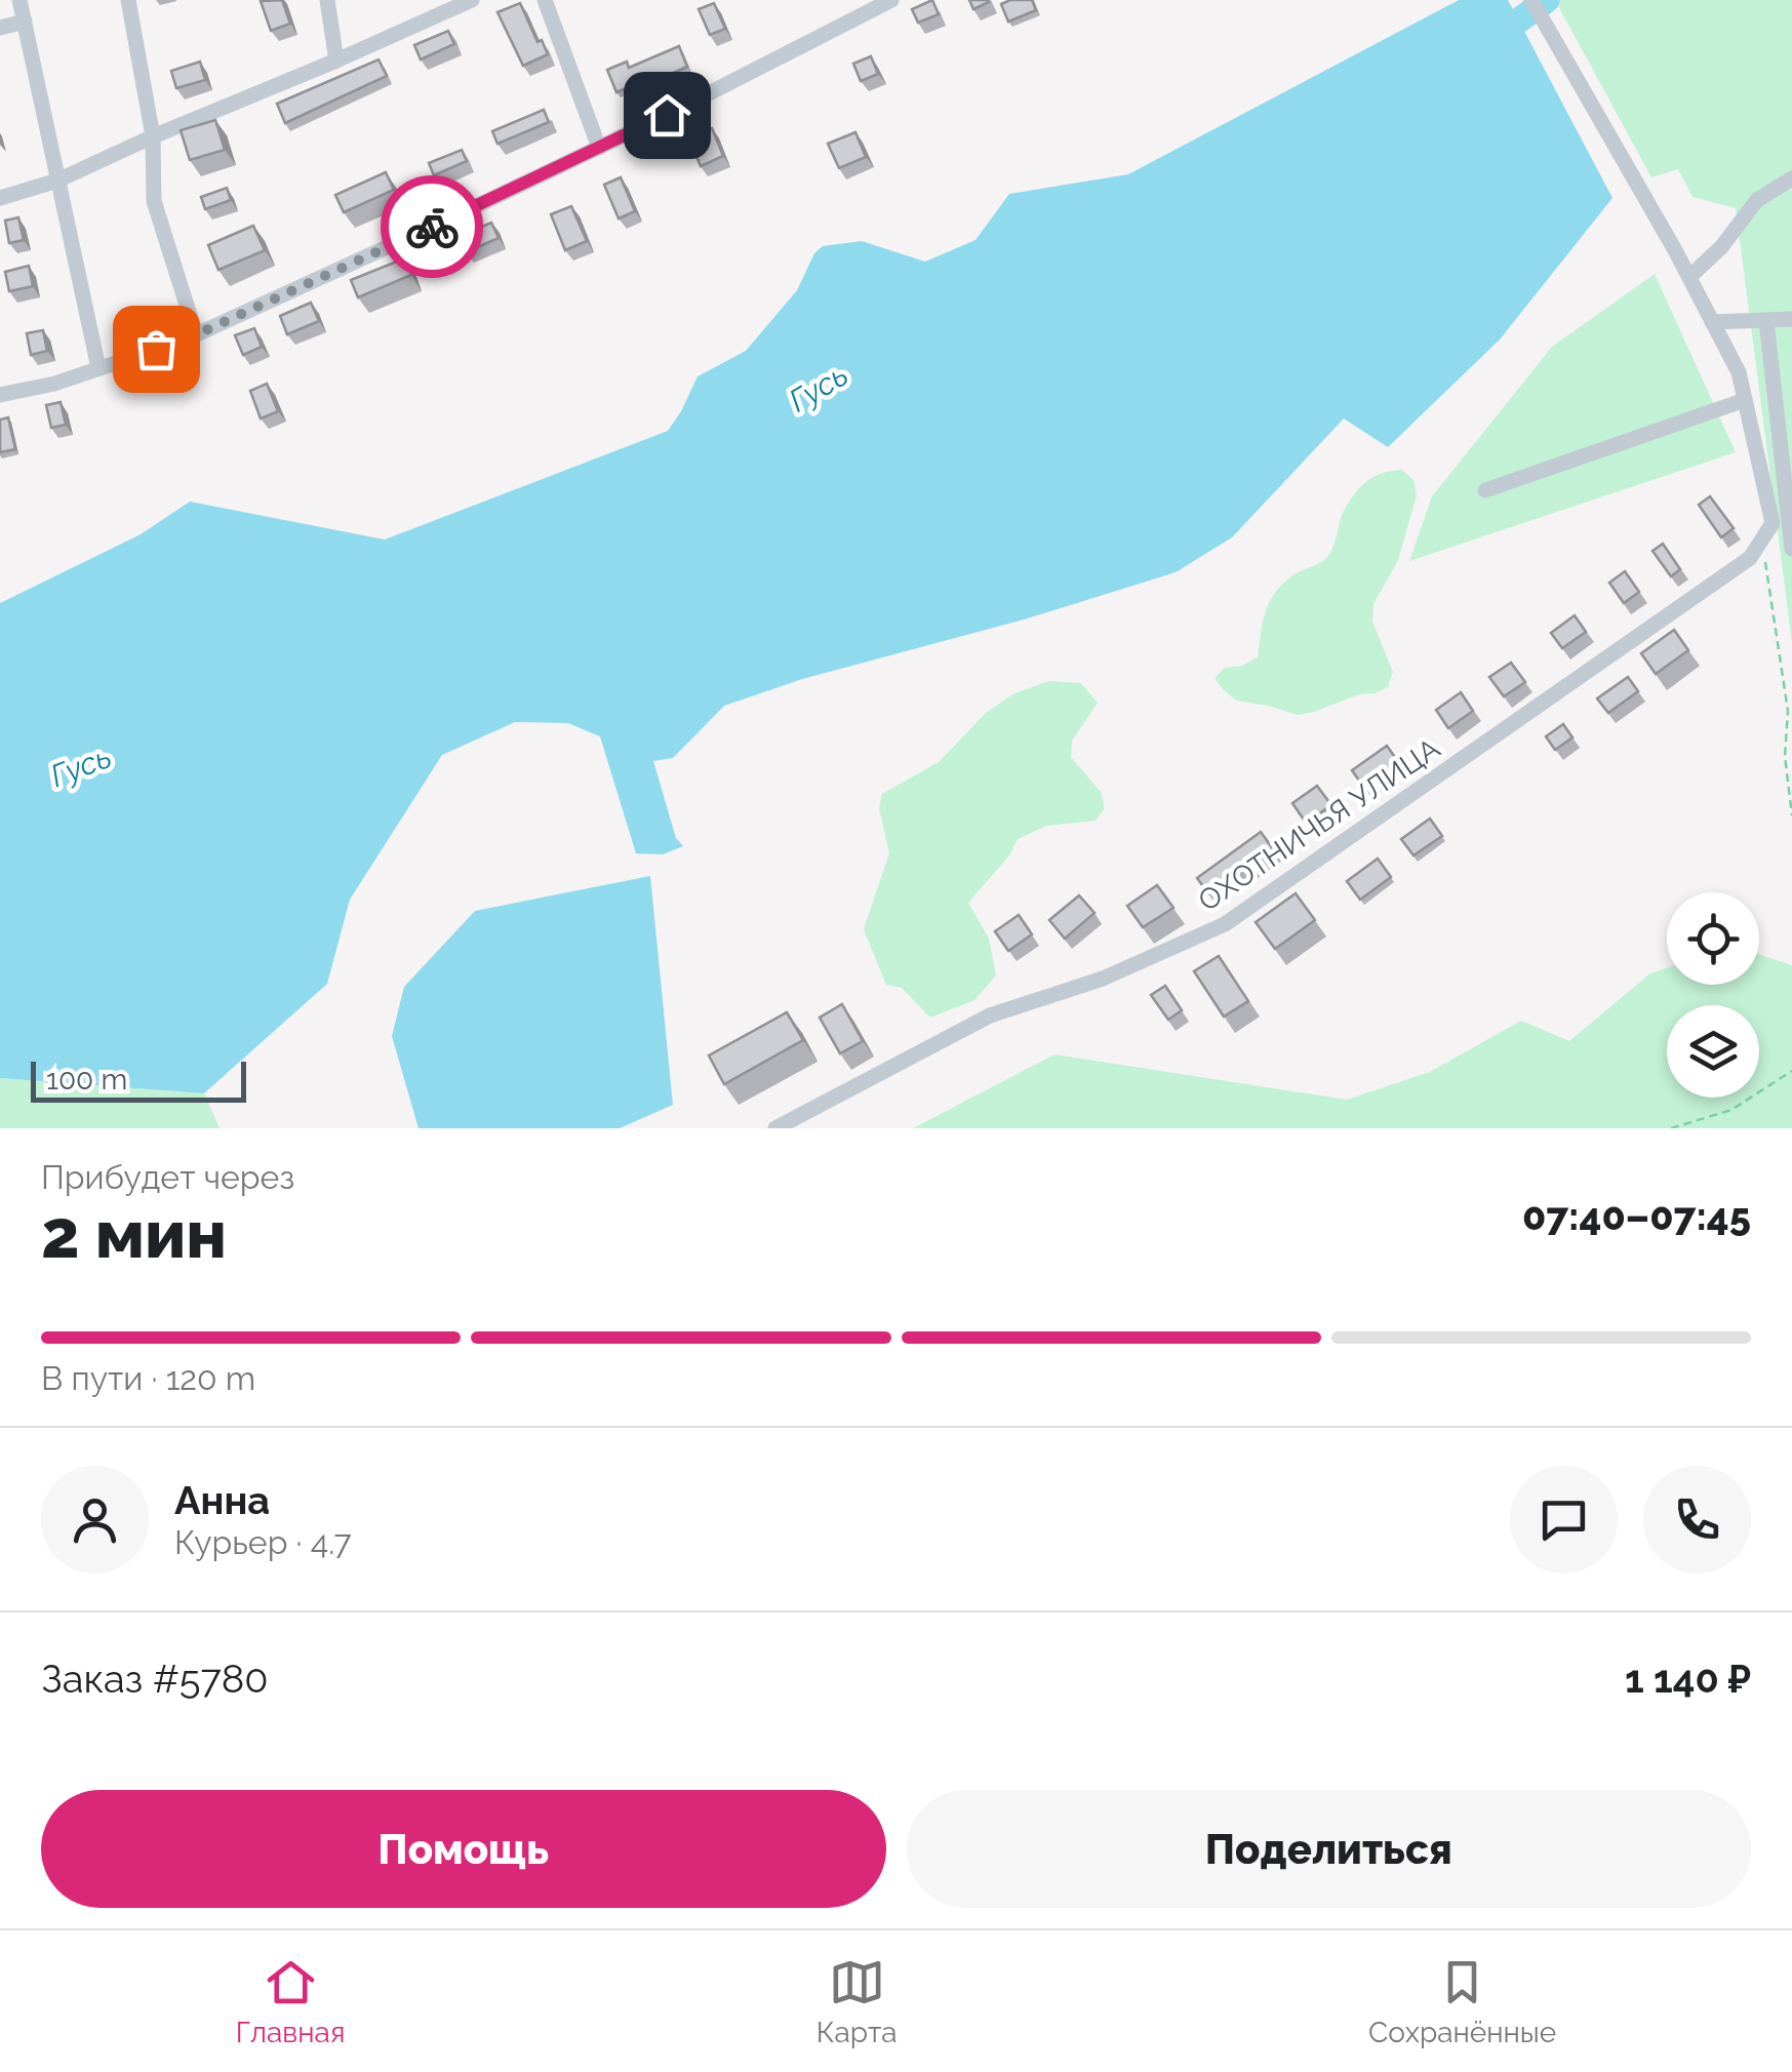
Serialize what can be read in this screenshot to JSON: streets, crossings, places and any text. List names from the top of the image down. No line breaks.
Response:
{"streets":{"street":["ОХОТНИЧЬЯ УЛИЦА"]},"water":["Гусь"],"scale_bar":"100 m","page":{"scale":"100 m","heading":["2 мин","Прибудет через","07:40–07:45"],"panel":["Анна","Курьер · 4.7","Заказ #5780","1 140 ₽"],"bar":"В пути · 120 m","buttons":["Помощь","Поделиться"],"tabs":["Главная","Карта","Сохранённые"]}}
